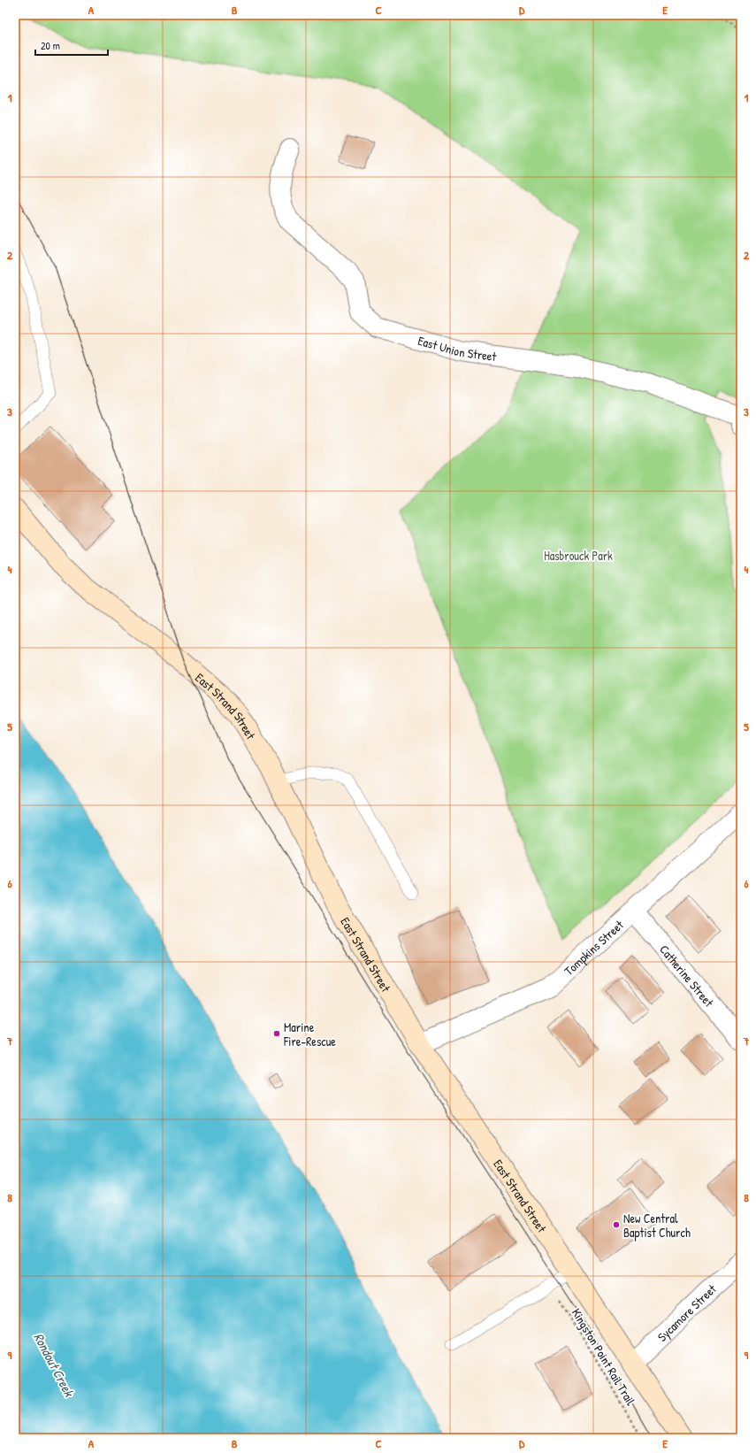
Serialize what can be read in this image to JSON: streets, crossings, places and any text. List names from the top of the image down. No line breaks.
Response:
{"streets":{"street":["East Union Street","East Strand Street","Tompkins Street","Catherine Street","Sycamore Street"],"path":["Kingston Point Rail Trail"]},"crossings":[["East Strand Street","Tompkins Street"],["East Strand Street","Sycamore Street"],["Tompkins Street","Catherine Street"]],"water":["Rondout Creek"],"parks":["Hasbrouck Park"],"places":["Marine Fire-Rescue","New Central Baptist Church"],"scale_bar":"20 m","grid":{"columns":["A","B","C","D","E"],"rows":["1","2","3","4","5","6","7","8","9"]}}
